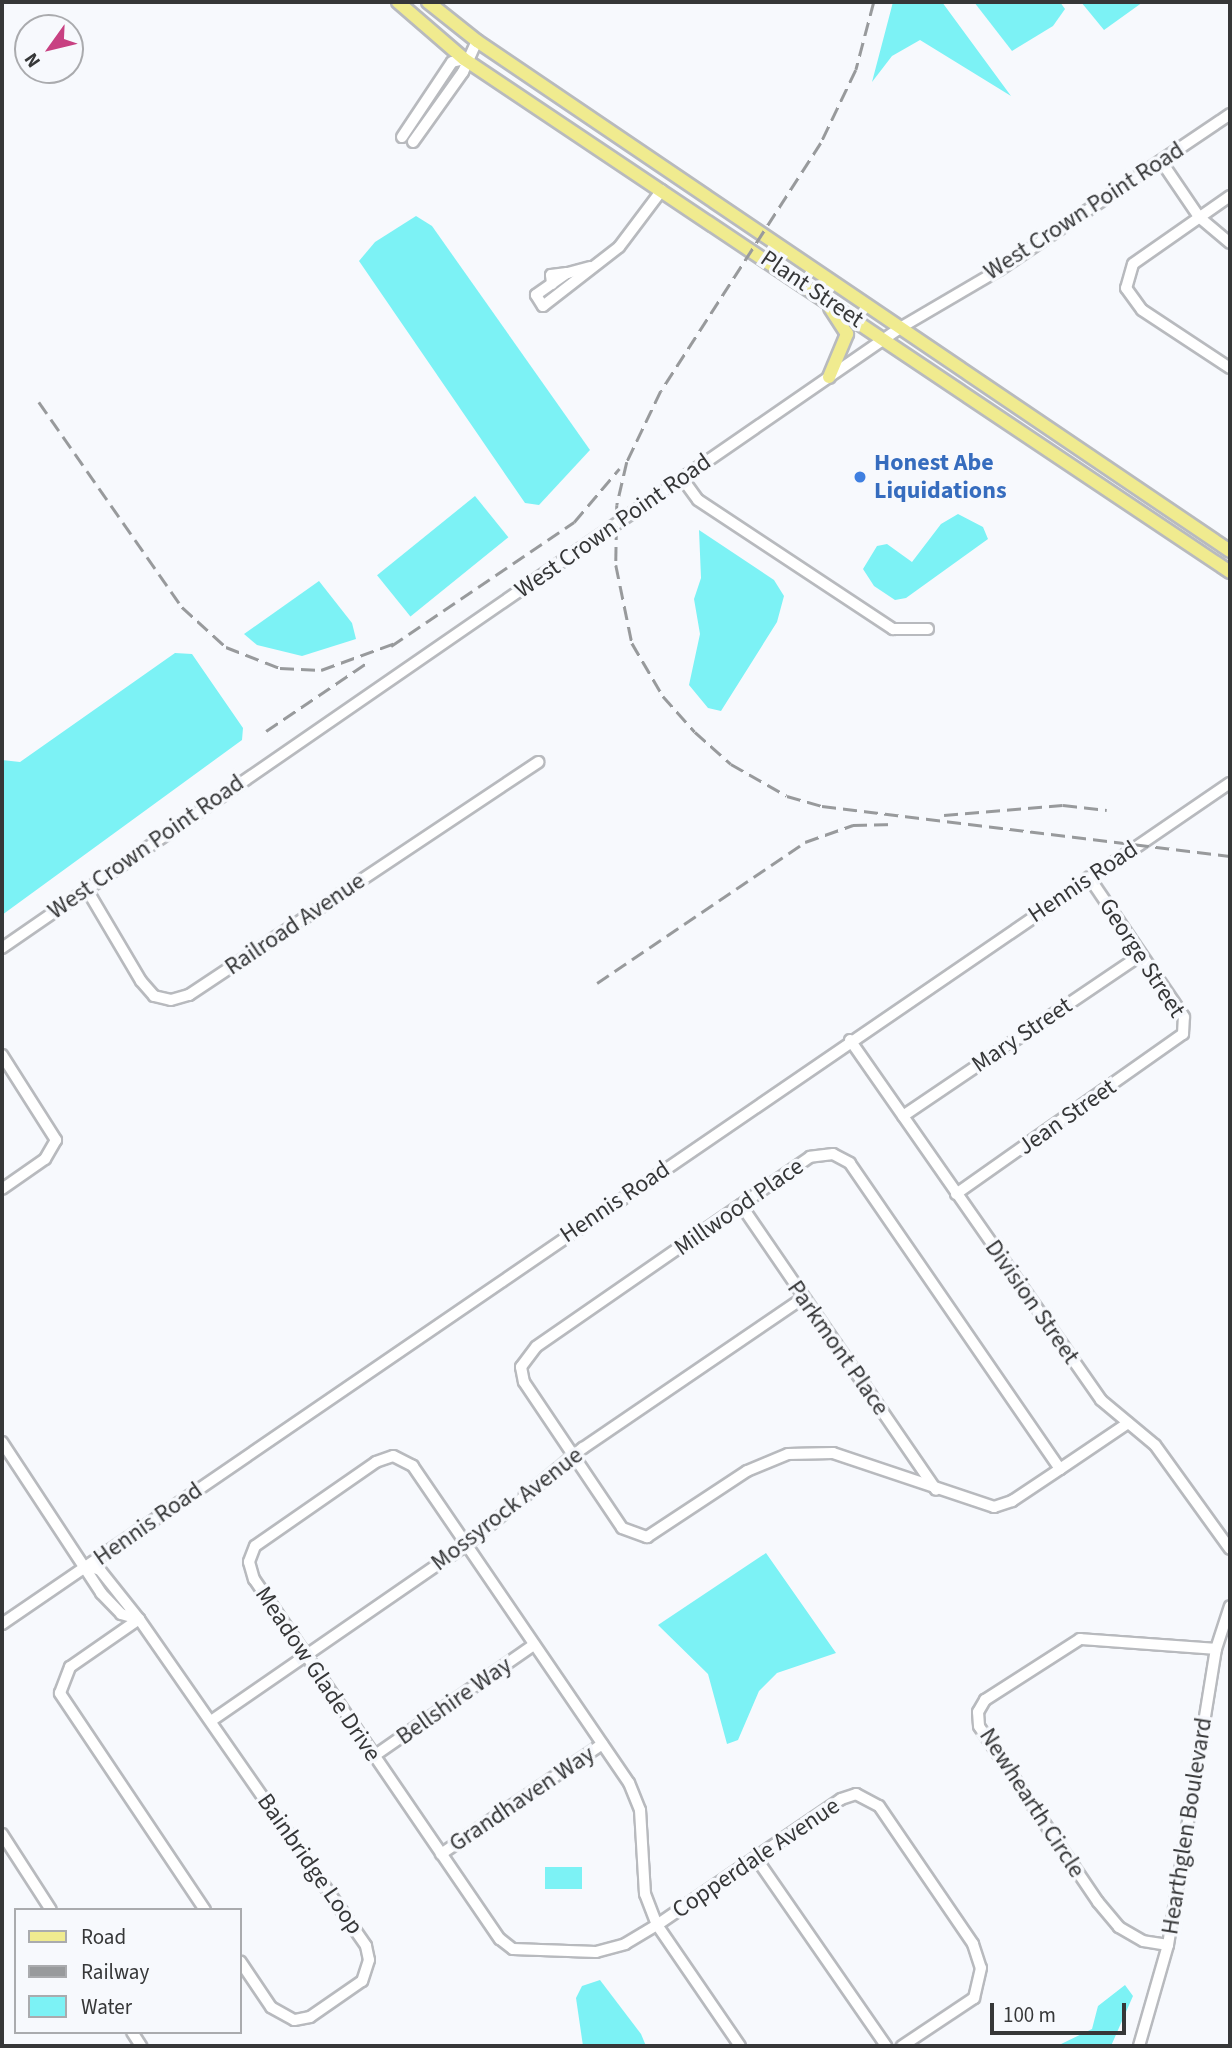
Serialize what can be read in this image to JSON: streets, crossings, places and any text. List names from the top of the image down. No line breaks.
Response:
{"streets":{"main road":["Plant Street"],"street":["West Crown Point Road","Hennis Road","Railroad Avenue","George Street","Mary Street","Jean Street","Millwood Place","Division Street","Parkmont Place","Mossyrock Avenue","Meadow Glade Drive","Bellshire Way","Grandhaven Way","Newhearth Circle","Hearthglen Boulevard","Copperdale Avenue","Bainbridge Loop"]},"crossings":[["West Crown Point Road","Plant Street"],["West Crown Point Road","Railroad Avenue"],["Hennis Road","George Street"],["Hennis Road","Division Street"],["Hennis Road","Bainbridge Loop"],["George Street","Mary Street"],["George Street","Jean Street"],["Mary Street","Division Street"],["Jean Street","Division Street"],["Millwood Place","Parkmont Place"],["Millwood Place","Mossyrock Avenue"],["Parkmont Place","Mossyrock Avenue"],["Mossyrock Avenue","Meadow Glade Drive"],["Mossyrock Avenue","Bainbridge Loop"],["Meadow Glade Drive","Bellshire Way"],["Meadow Glade Drive","Grandhaven Way"],["Meadow Glade Drive","Copperdale Avenue"],["Newhearth Circle","Hearthglen Boulevard"]],"places":["Honest Abe Liquidations"],"legend":["Road","Railway","Water"],"scale_bar":"100 m","north":"bottom left"}
